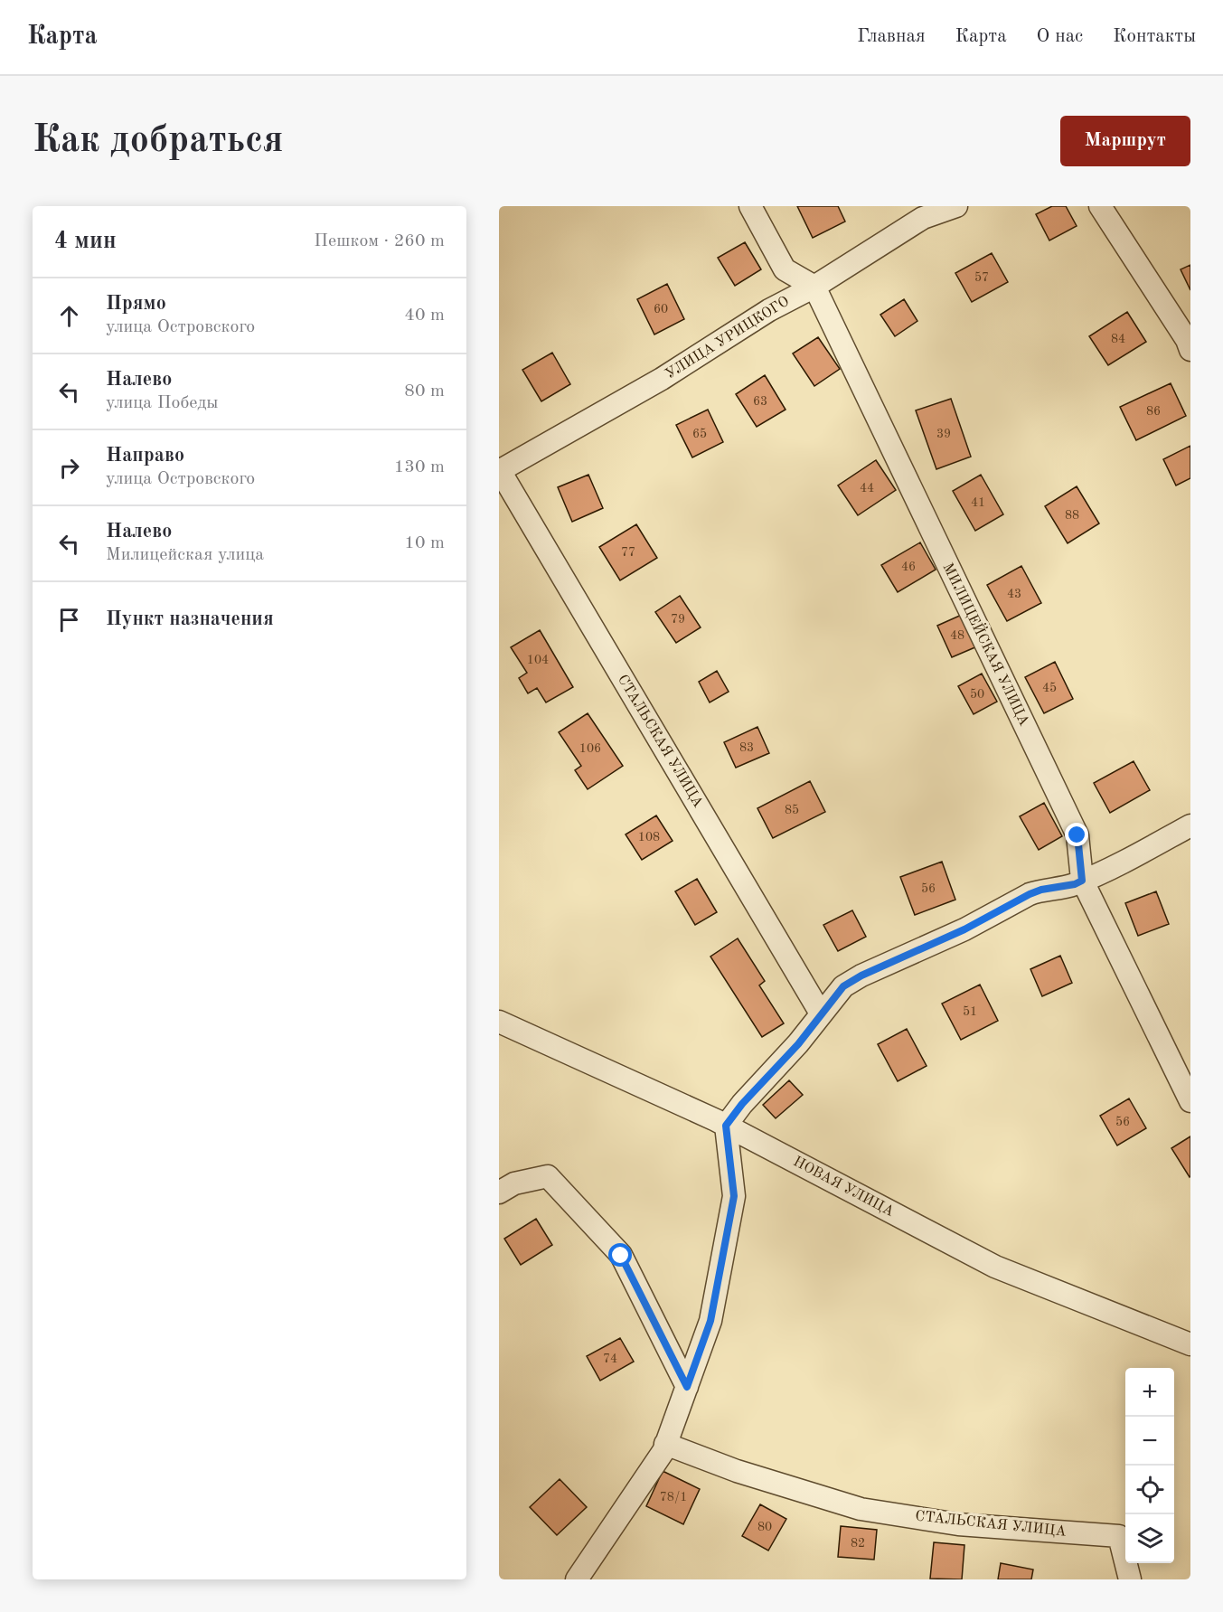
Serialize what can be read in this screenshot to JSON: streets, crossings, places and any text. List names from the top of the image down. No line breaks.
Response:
{"streets":{"street":["УЛИЦА УРИЦКОГО","МИЛИЦЕЙСКАЯ УЛИЦА","СТАЛЬСКАЯ УЛИЦА","НОВАЯ УЛИЦА"]},"crossings":[["УЛИЦА УРИЦКОГО","МИЛИЦЕЙСКАЯ УЛИЦА"],["УЛИЦА УРИЦКОГО","СТАЛЬСКАЯ УЛИЦА"]],"house_numbers":["57","60","84","63","86","65","39","44","41","88","77","46","43","79","48","104","45","50","83","106","85","108","56","51","56","74","78/1","80","82"],"page":{"header":"Карта","nav":["Главная","Карта","О нас","Контакты"],"buttons":"Маршрут","title":"Как добраться","heading":["4 мин","Пешком · 260 m"],"list":[["Прямо","улица Островского","40 m"],["Налево","улица Победы","80 m"],["Направо","улица Островского","130 m"],["Налево","Милицейская улица","10 m"],"Пункт назначения"],"map_buttons":["+","−"]}}
